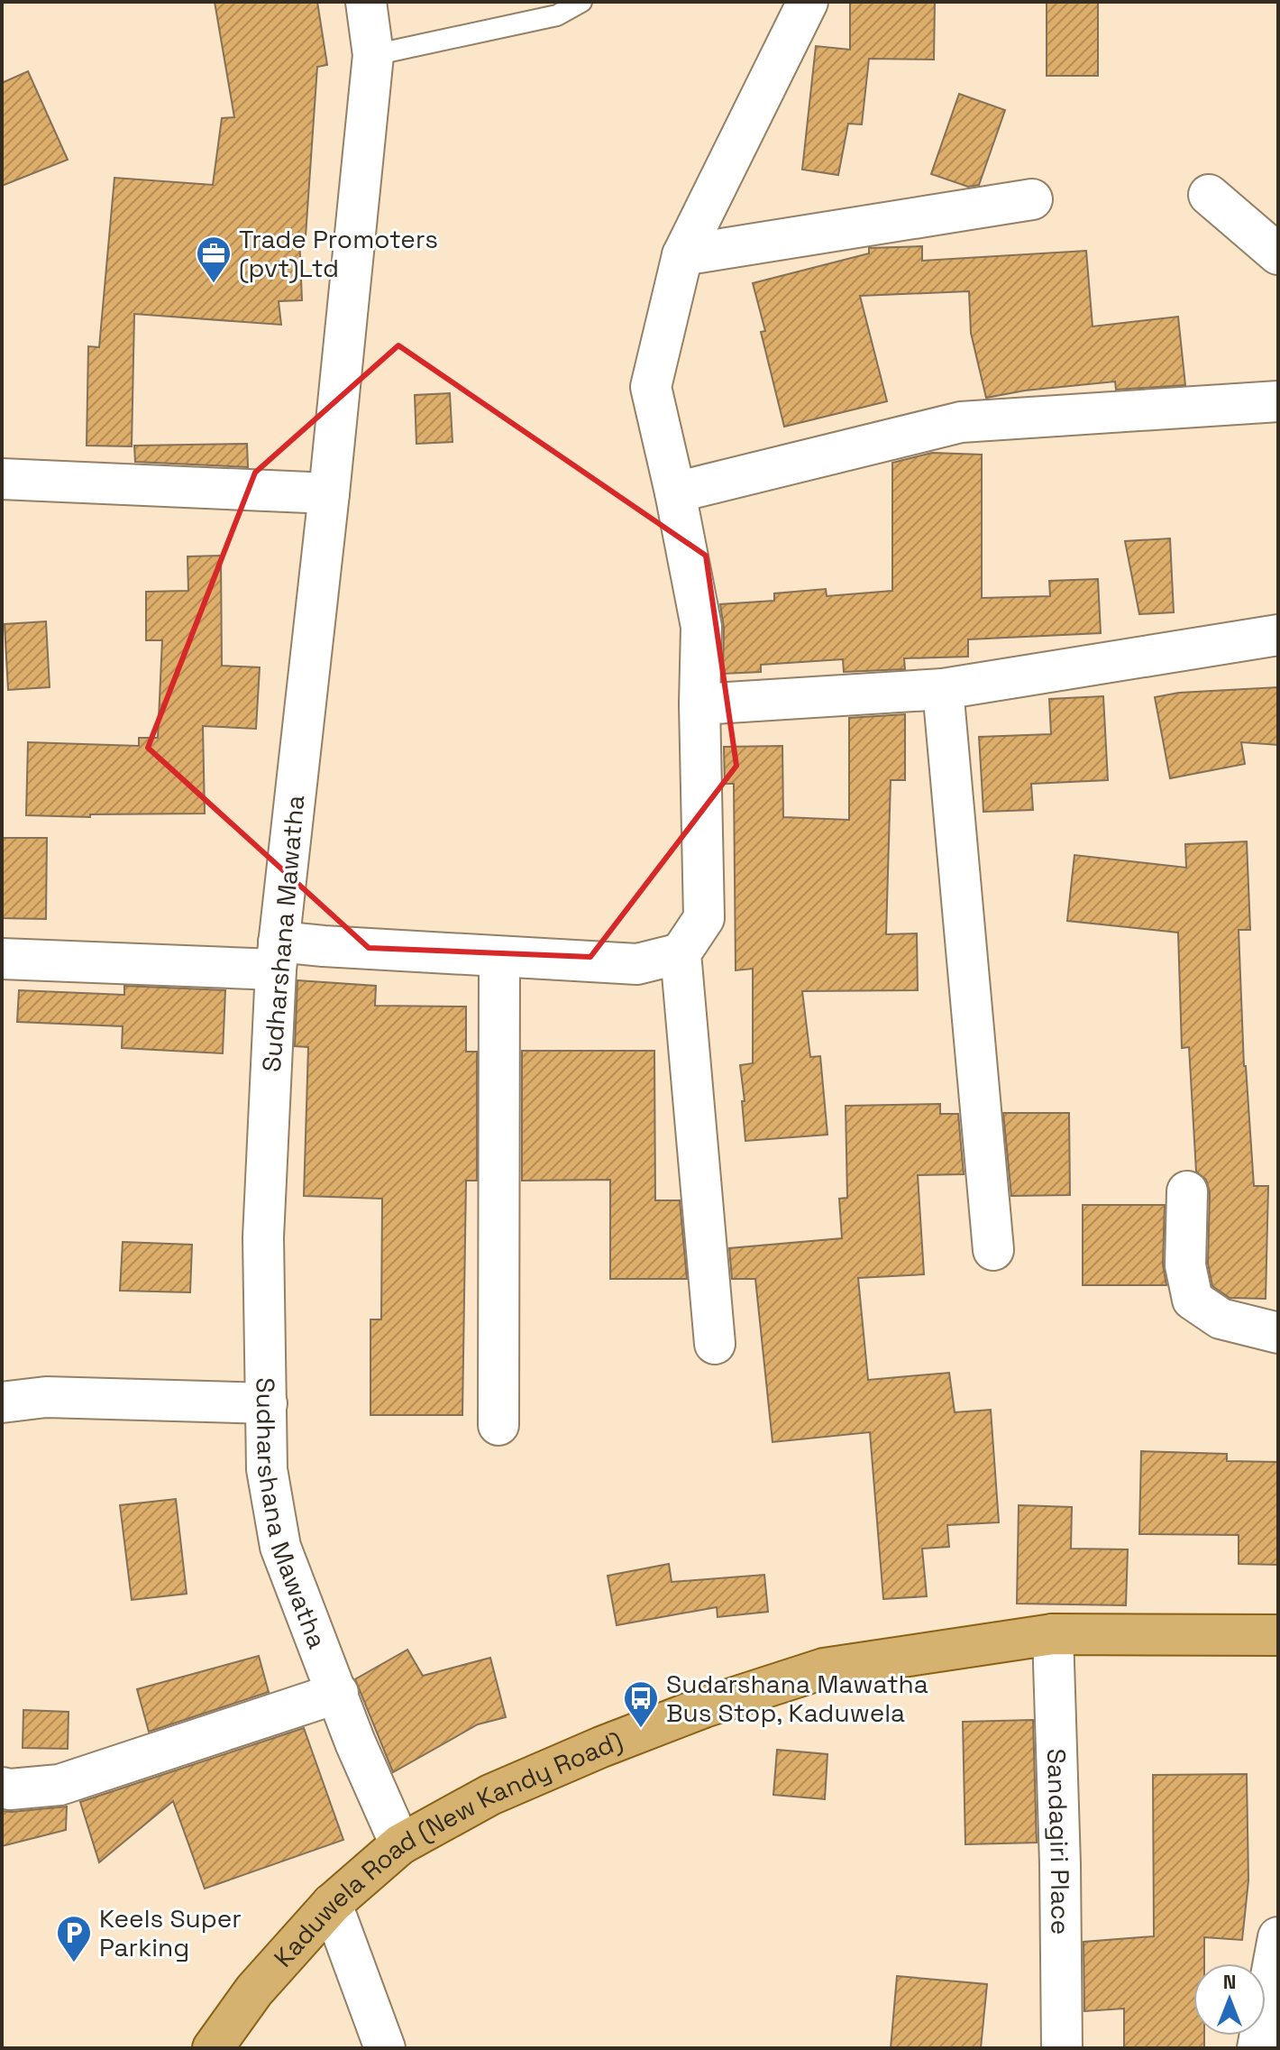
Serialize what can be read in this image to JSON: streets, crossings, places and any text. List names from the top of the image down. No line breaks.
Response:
{"streets":{"main road":["Kaduwela Road (New Kandy Road)"],"street":["Sudharshana Mawatha","Sandagiri Place"]},"crossings":[["Sudharshana Mawatha","Kaduwela Road (New Kandy Road)"],["Sandagiri Place","Kaduwela Road (New Kandy Road)"]],"places":{"office":["Trade Promoters (pvt)Ltd"],"bus stop":["Sudarshana Mawatha Bus Stop, Kaduwela"],"parking":["Keels Super Parking"]},"north":"top"}
